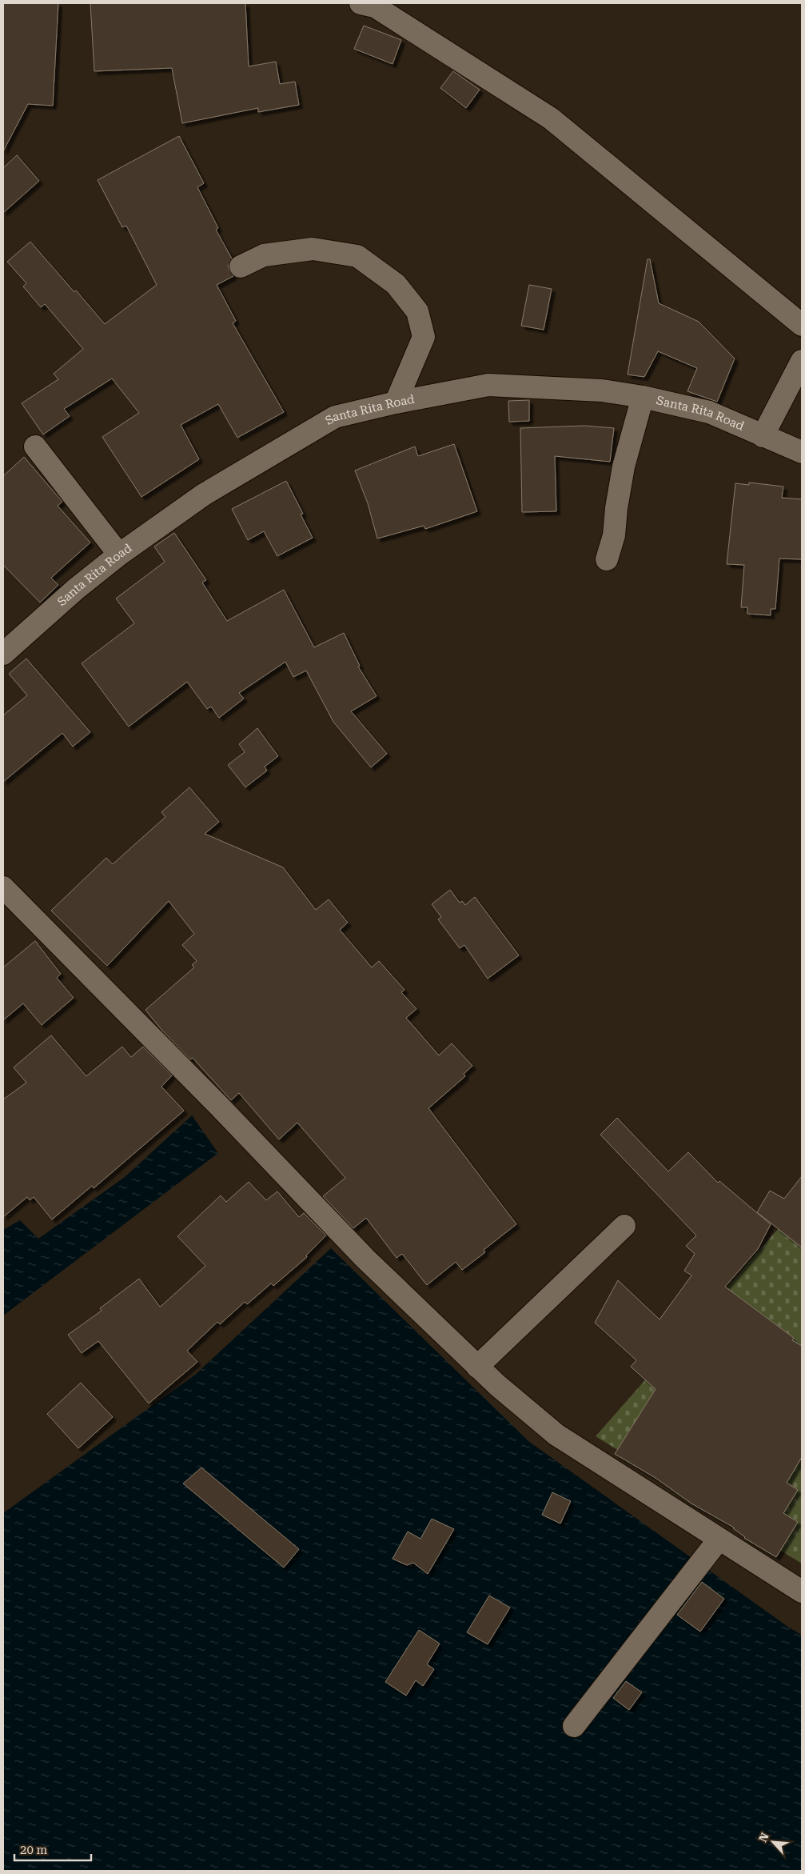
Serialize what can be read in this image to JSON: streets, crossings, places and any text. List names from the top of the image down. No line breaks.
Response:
{"streets":{"street":["Santa Rita Road"]},"scale_bar":"20 m","north":"top left"}
